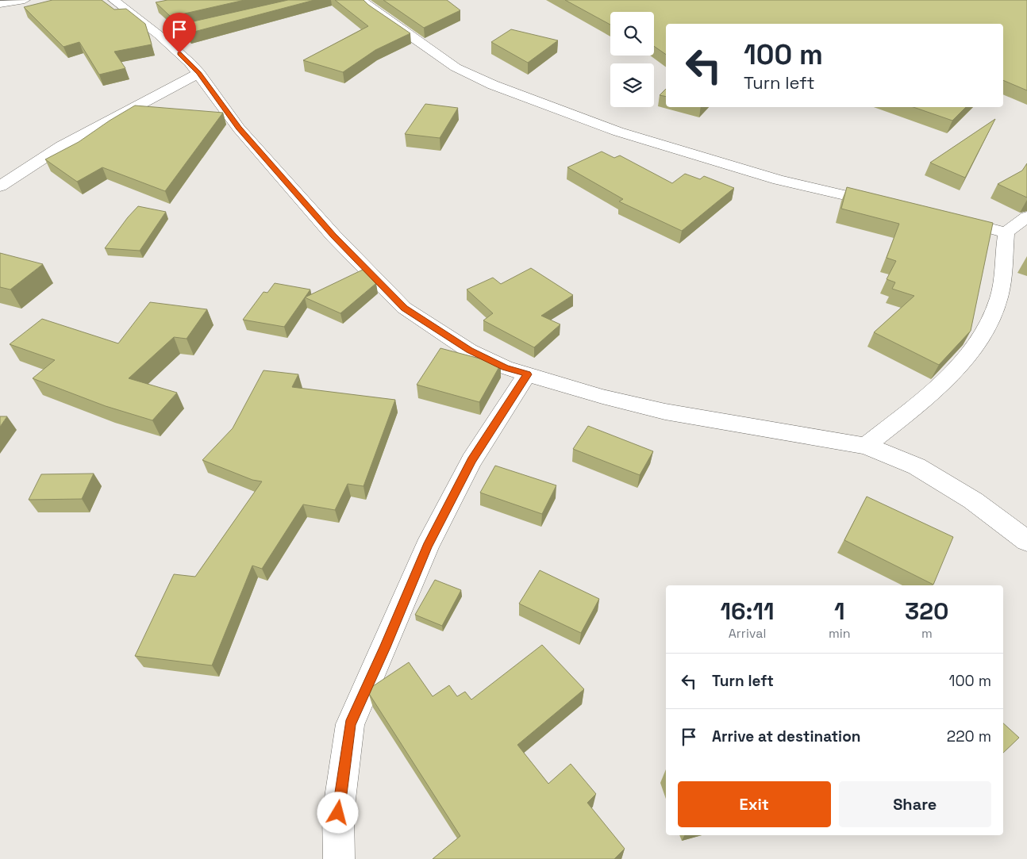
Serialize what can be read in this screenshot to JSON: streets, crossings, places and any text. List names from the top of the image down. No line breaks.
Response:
{"page":{"turn":["100 m","Turn left"],"eta":["16:11","Arrival","1","min","320","m"],"list":[{"name":"Turn left","value":"100 m"},{"name":"Arrive at destination","value":"220 m"}],"buttons":["Exit","Share"]}}
